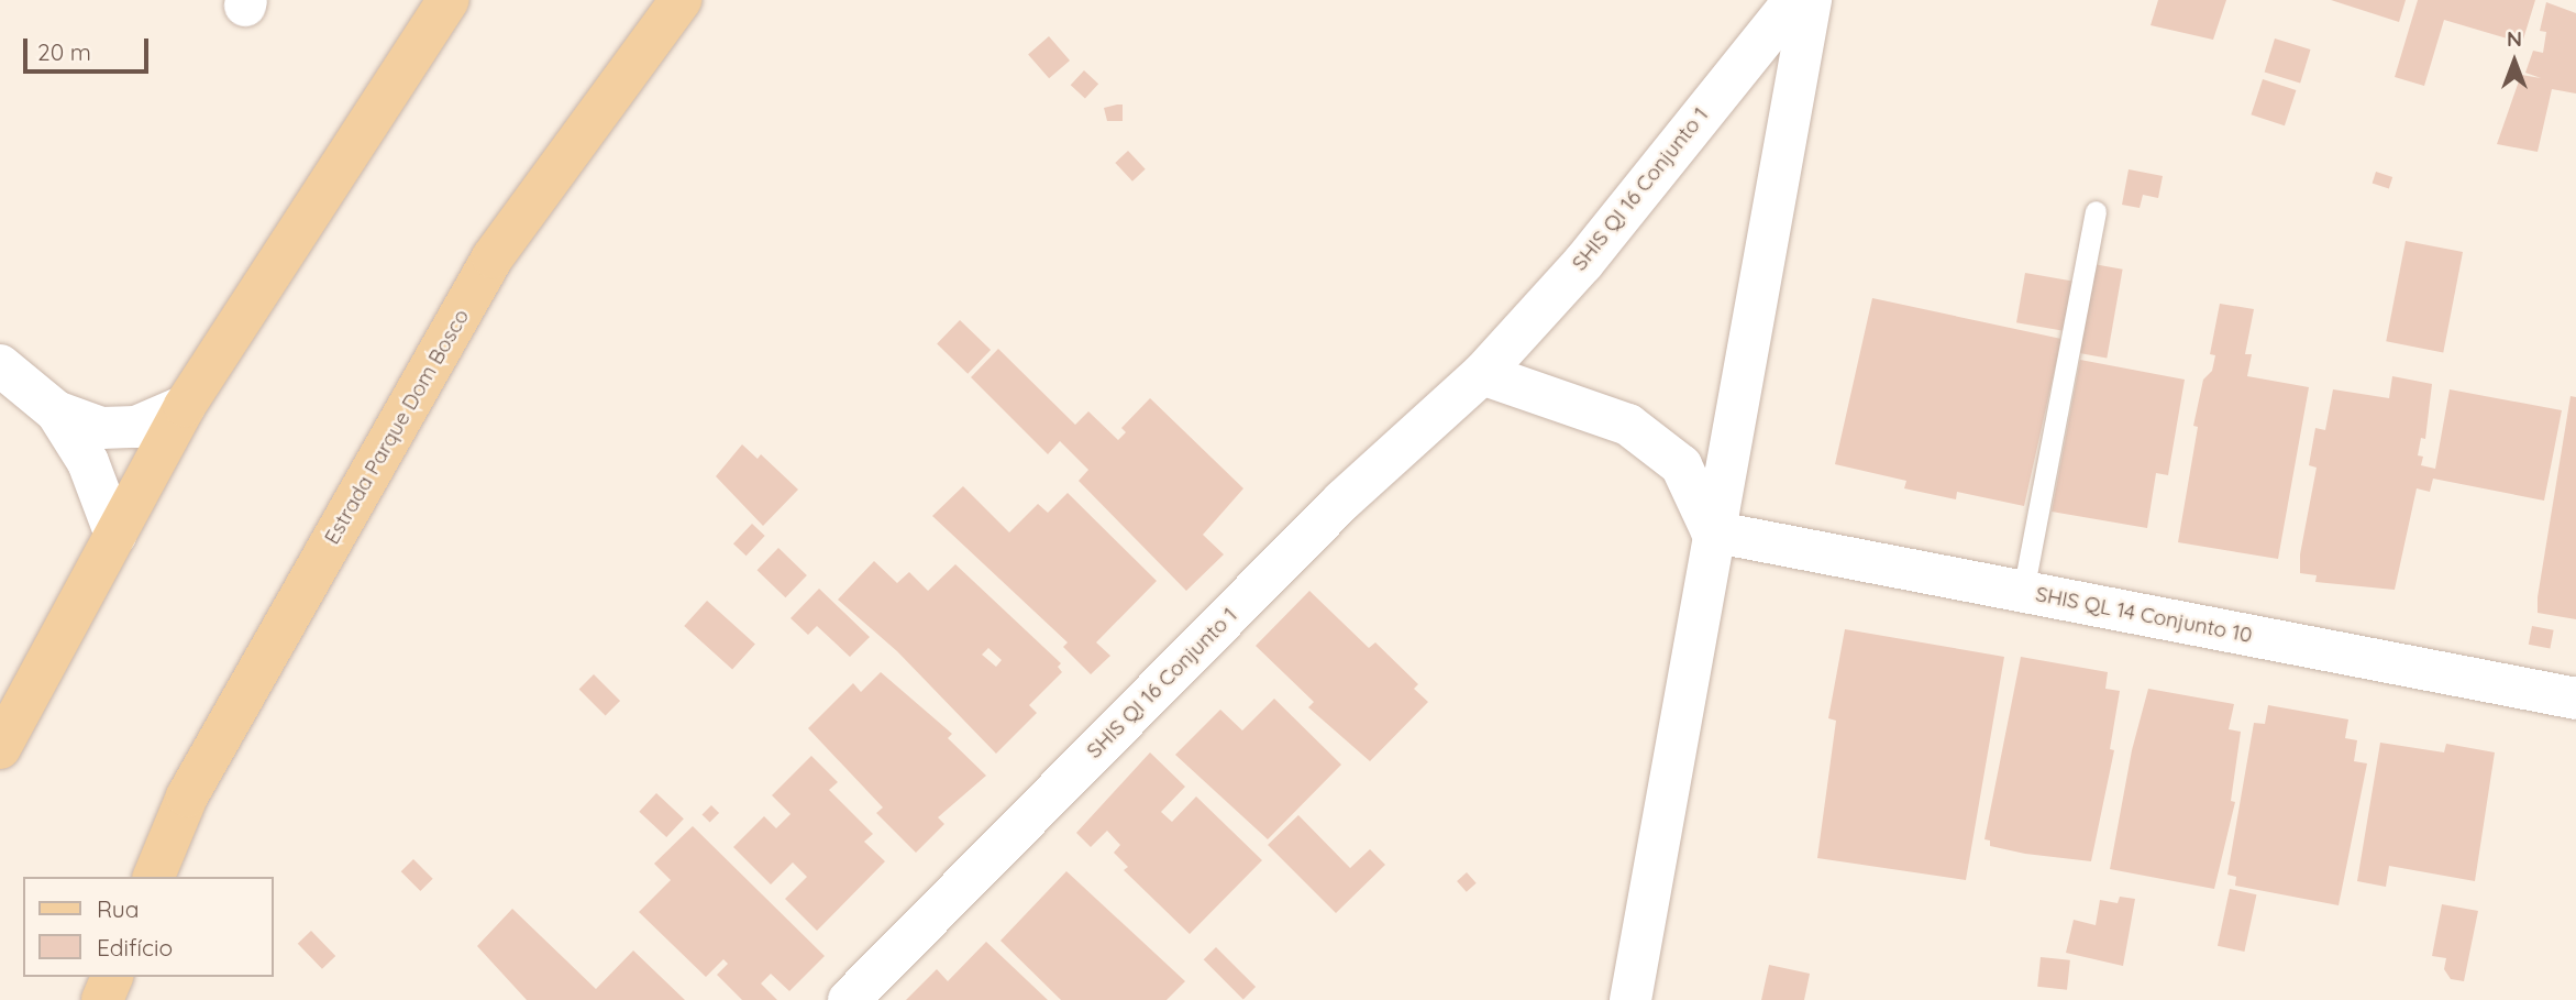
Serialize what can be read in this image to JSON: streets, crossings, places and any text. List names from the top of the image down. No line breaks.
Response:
{"streets":{"main road":["Estrada Parque Dom Bosco"],"street":["SHIS QI 16 Conjunto 1","SHIS QL 14 Conjunto 10"]},"legend":["Rua","Edifício"],"scale_bar":"20 m","north":"top"}
